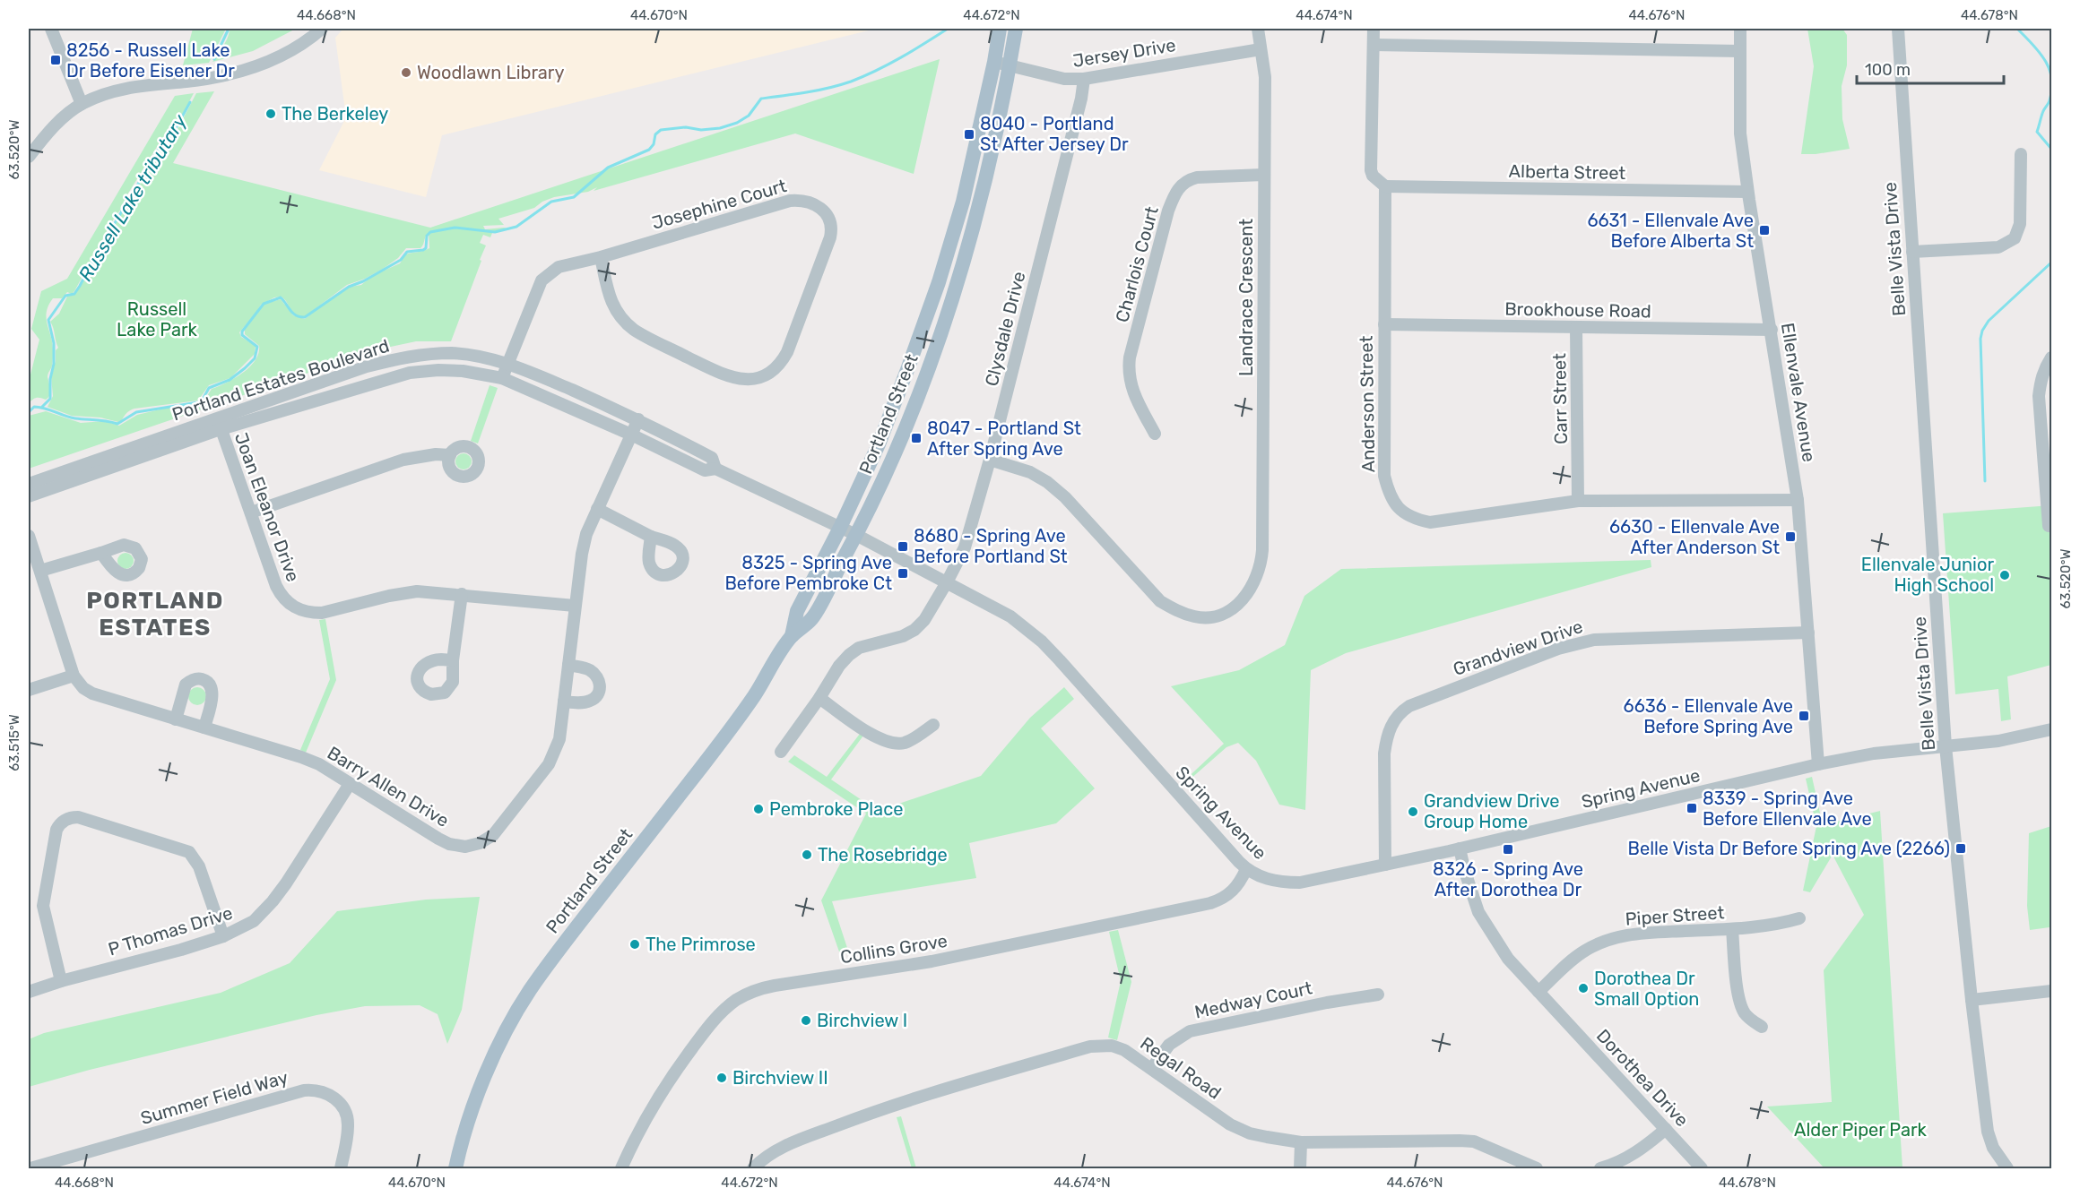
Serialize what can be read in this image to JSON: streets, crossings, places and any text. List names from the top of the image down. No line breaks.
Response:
{"streets":{"main road":["Portland Street"],"street":["Jersey Drive","Alberta Street","Josephine Court","Belle Vista Drive","Charlois Court","Landrace Crescent","Brookhouse Road","Clysdale Drive","Portland Estates Boulevard","Ellenvale Avenue","Carr Street","Anderson Street","Joan Eleanor Drive","Grandview Drive","Barry Allen Drive","Spring Avenue","Piper Street","P Thomas Drive","Collins Grove","Medway Court","Regal Road","Dorothea Drive","Summer Field Way"]},"crossings":[["Jersey Drive","Landrace Crescent"],["Jersey Drive","Clysdale Drive"],["Jersey Drive","Portland Street"],["Alberta Street","Ellenvale Avenue"],["Alberta Street","Anderson Street"],["Josephine Court","Portland Estates Boulevard"],["Belle Vista Drive","Spring Avenue"],["Charlois Court","Landrace Crescent"],["Landrace Crescent","Clysdale Drive"],["Brookhouse Road","Ellenvale Avenue"],["Brookhouse Road","Carr Street"],["Brookhouse Road","Anderson Street"],["Clysdale Drive","Spring Avenue"],["Portland Estates Boulevard","Portland Street"],["Portland Estates Boulevard","Joan Eleanor Drive"],["Portland Estates Boulevard","Barry Allen Drive"],["Portland Estates Boulevard","Spring Avenue"],["Ellenvale Avenue","Anderson Street"],["Ellenvale Avenue","Grandview Drive"],["Ellenvale Avenue","Spring Avenue"],["Carr Street","Anderson Street"],["Portland Street","Spring Avenue"],["Joan Eleanor Drive","Barry Allen Drive"],["Grandview Drive","Spring Avenue"],["Barry Allen Drive","P Thomas Drive"],["Spring Avenue","Collins Grove"],["Spring Avenue","Dorothea Drive"],["Piper Street","Dorothea Drive"],["Medway Court","Regal Road"]],"districts":["PORTLAND ESTATES"],"water":["Russell Lake tributary"],"parks":["Russell Lake Park","Alder Piper Park"],"places":{"transit":["8256 - Russell Lake Dr Before Eisener Dr","8040 - Portland St After Jersey Dr","6631 - Ellenvale Ave Before Alberta St","8047 - Portland St After Spring Ave","6630 - Ellenvale Ave After Anderson St","8680 - Spring Ave Before Portland St","8325 - Spring Ave Before Pembroke Ct","6636 - Ellenvale Ave Before Spring Ave","8339 - Spring Ave Before Ellenvale Ave","Belle Vista Dr Before Spring Ave (2266)","8326 - Spring Ave After Dorothea Dr"],"other":["Woodlawn Library","The Berkeley","Ellenvale Junior High School","Pembroke Place","Grandview Drive Group Home","The Rosebridge","The Primrose","Dorothea Dr Small Option","Birchview I","Birchview II"]},"scale_bar":"100 m","coordinates":["44.668°N","44.670°N","44.672°N","44.674°N","44.676°N","44.678°N","63.520°W","63.515°W"]}
